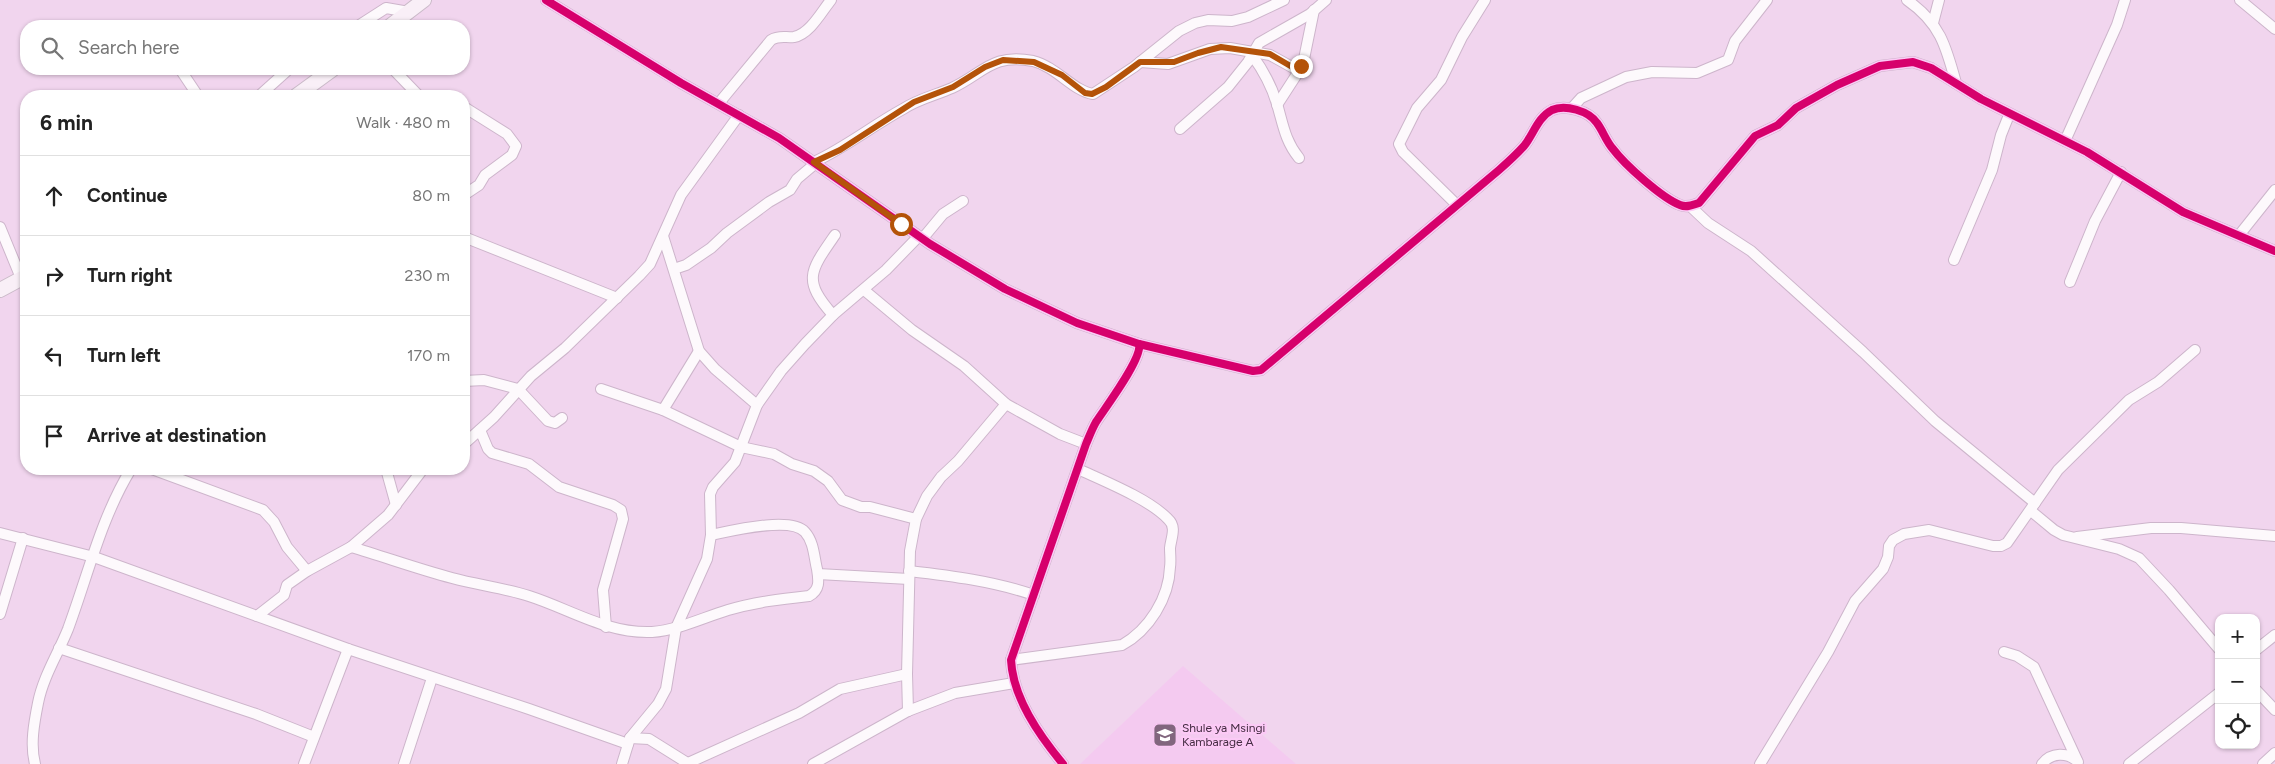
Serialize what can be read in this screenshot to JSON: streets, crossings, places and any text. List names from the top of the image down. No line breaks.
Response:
{"places":{"school or university":["Shule ya Msingi Kambarage A"]},"page":{"search":"Search here","heading":["6 min","Walk · 480 m"],"list":[["Continue","80 m"],["Turn right","230 m"],["Turn left","170 m"],"Arrive at destination"],"map_buttons":["+","−"]}}
